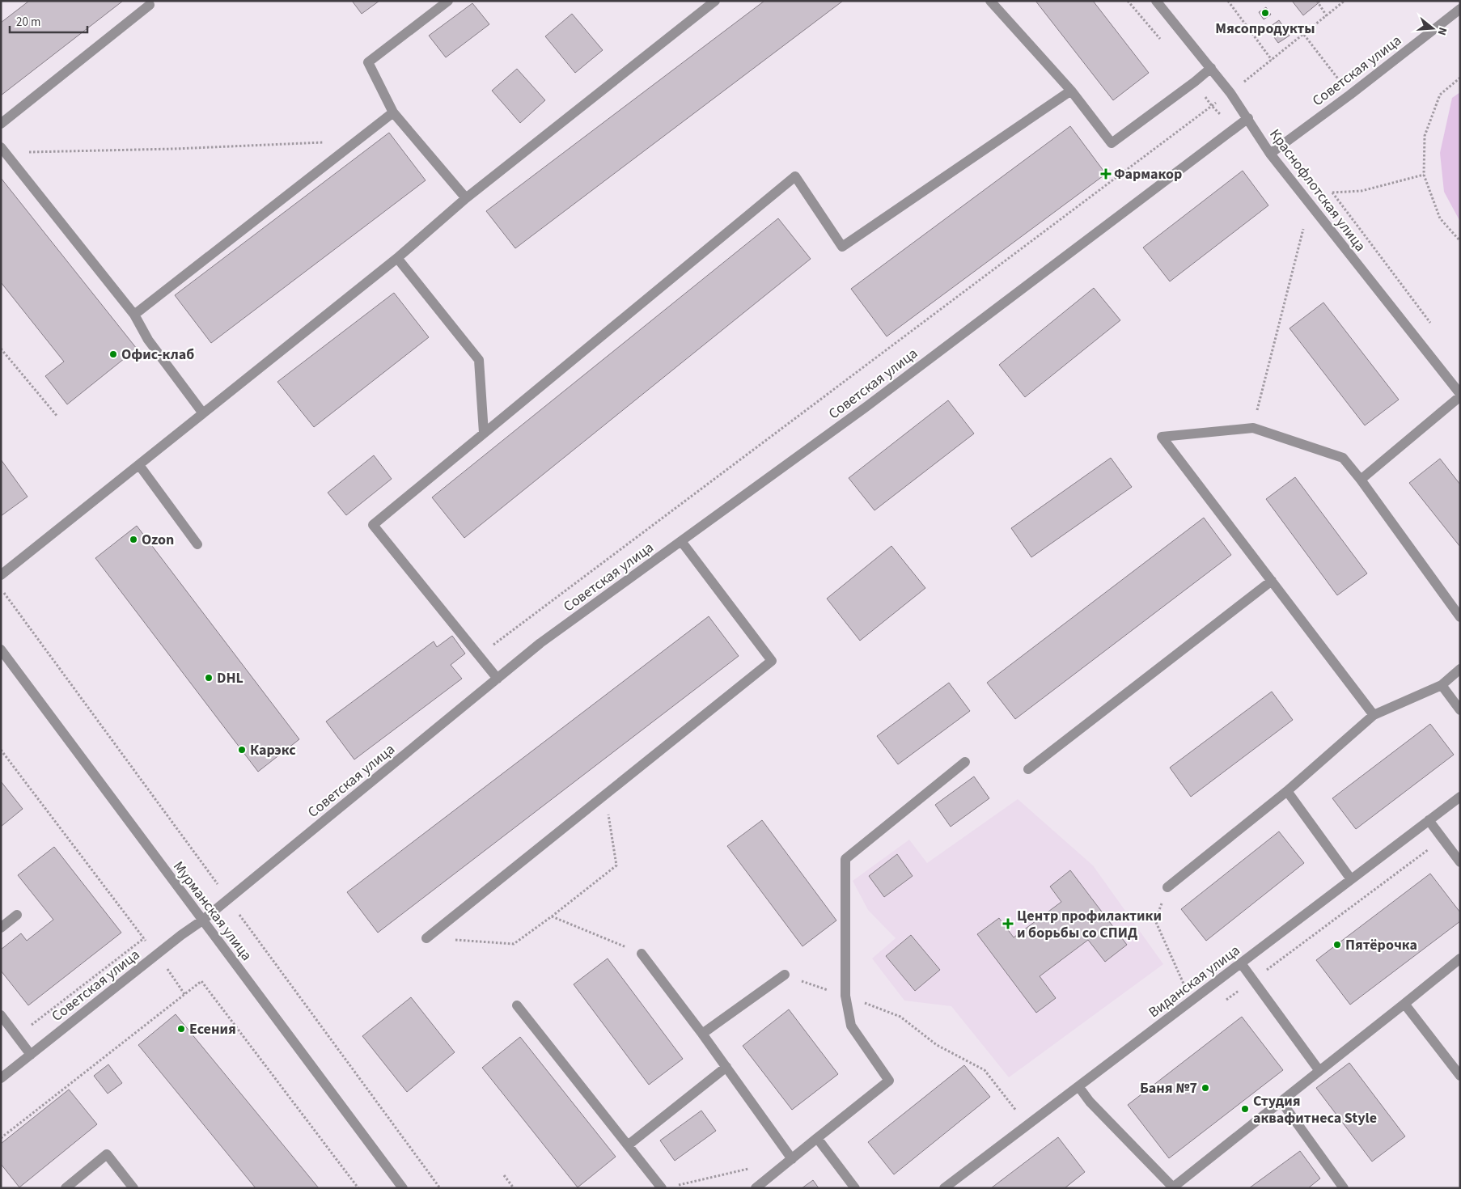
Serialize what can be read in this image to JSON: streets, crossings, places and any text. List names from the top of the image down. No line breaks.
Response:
{"streets":{"street":["Советская улица","Краснофлотская улица","Мурманская улица","Виданская улица"]},"crossings":[["Советская улица","Краснофлотская улица"],["Советская улица","Мурманская улица"]],"places":{"other":["Мясопродукты","Офис-клаб","Ozon","DHL","Карэкс","Пятёрочка","Есения","Баня №7","Студия аквафитнеса Style"],"health":["Фармакор","Центр профилактики и борьбы со СПИД"]},"scale_bar":"20 m","north":"right"}
